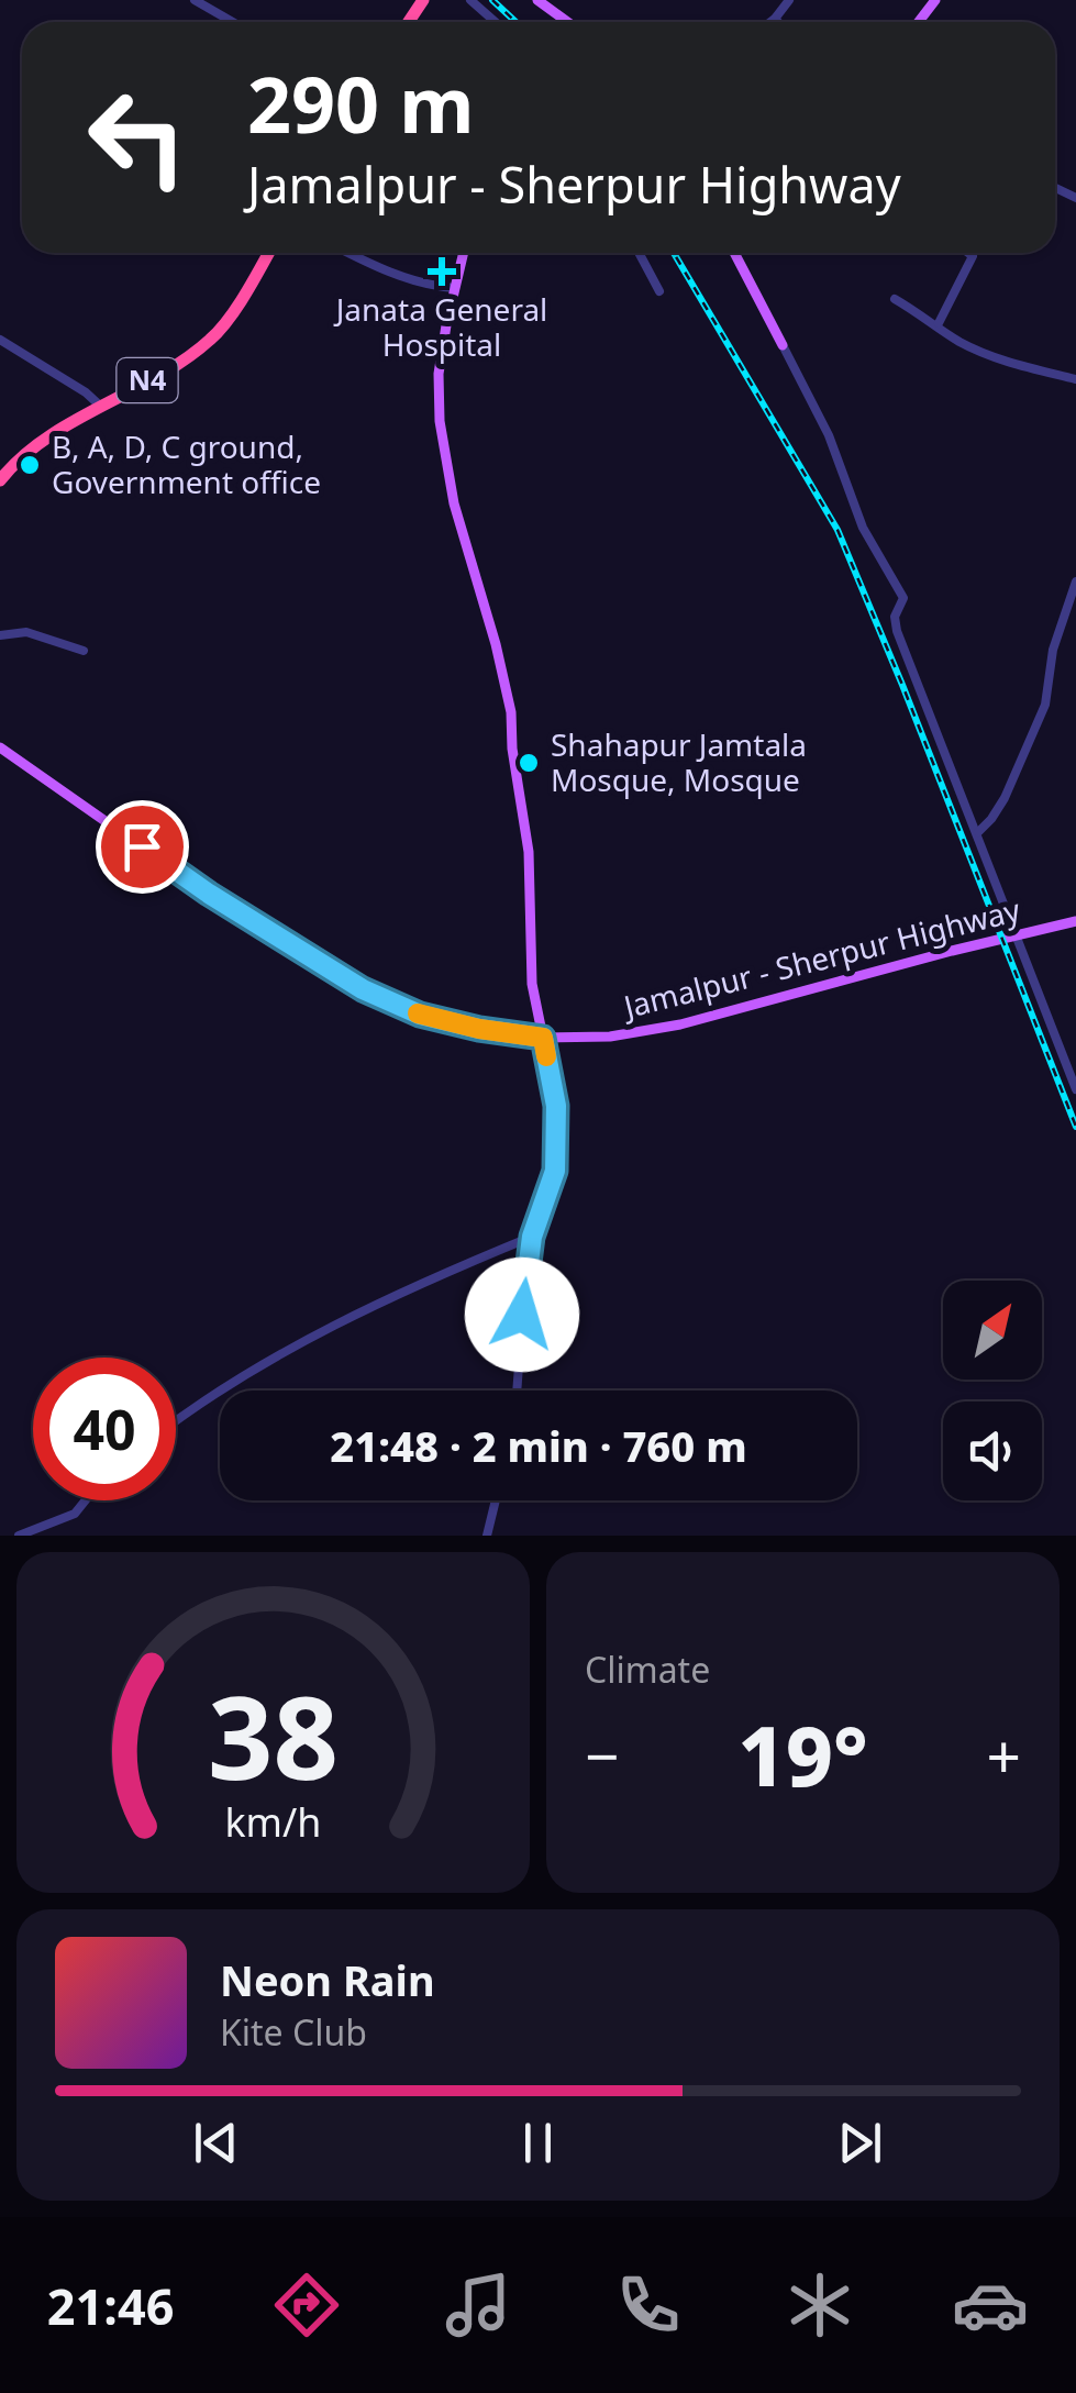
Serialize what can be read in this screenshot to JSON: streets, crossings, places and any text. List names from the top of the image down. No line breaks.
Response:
{"streets":{"highway":["N4"],"main road":["Jamalpur - Sherpur Highway"]},"places":{"health":["Janata General Hospital"],"other":["B, A, D, C ground, Government office","Shahapur Jamtala Mosque, Mosque"]},"north":"top right","page":{"turn":["290 m","Jamalpur - Sherpur Highway"],"limit":"40","trip":"21:48 · 2 min · 760 m","tile":"Climate","heat":["−","19°","+"],"song":["Neon Rain","Kite Club"],"tabs":"21:46","gauge":["38","km/h"]}}
